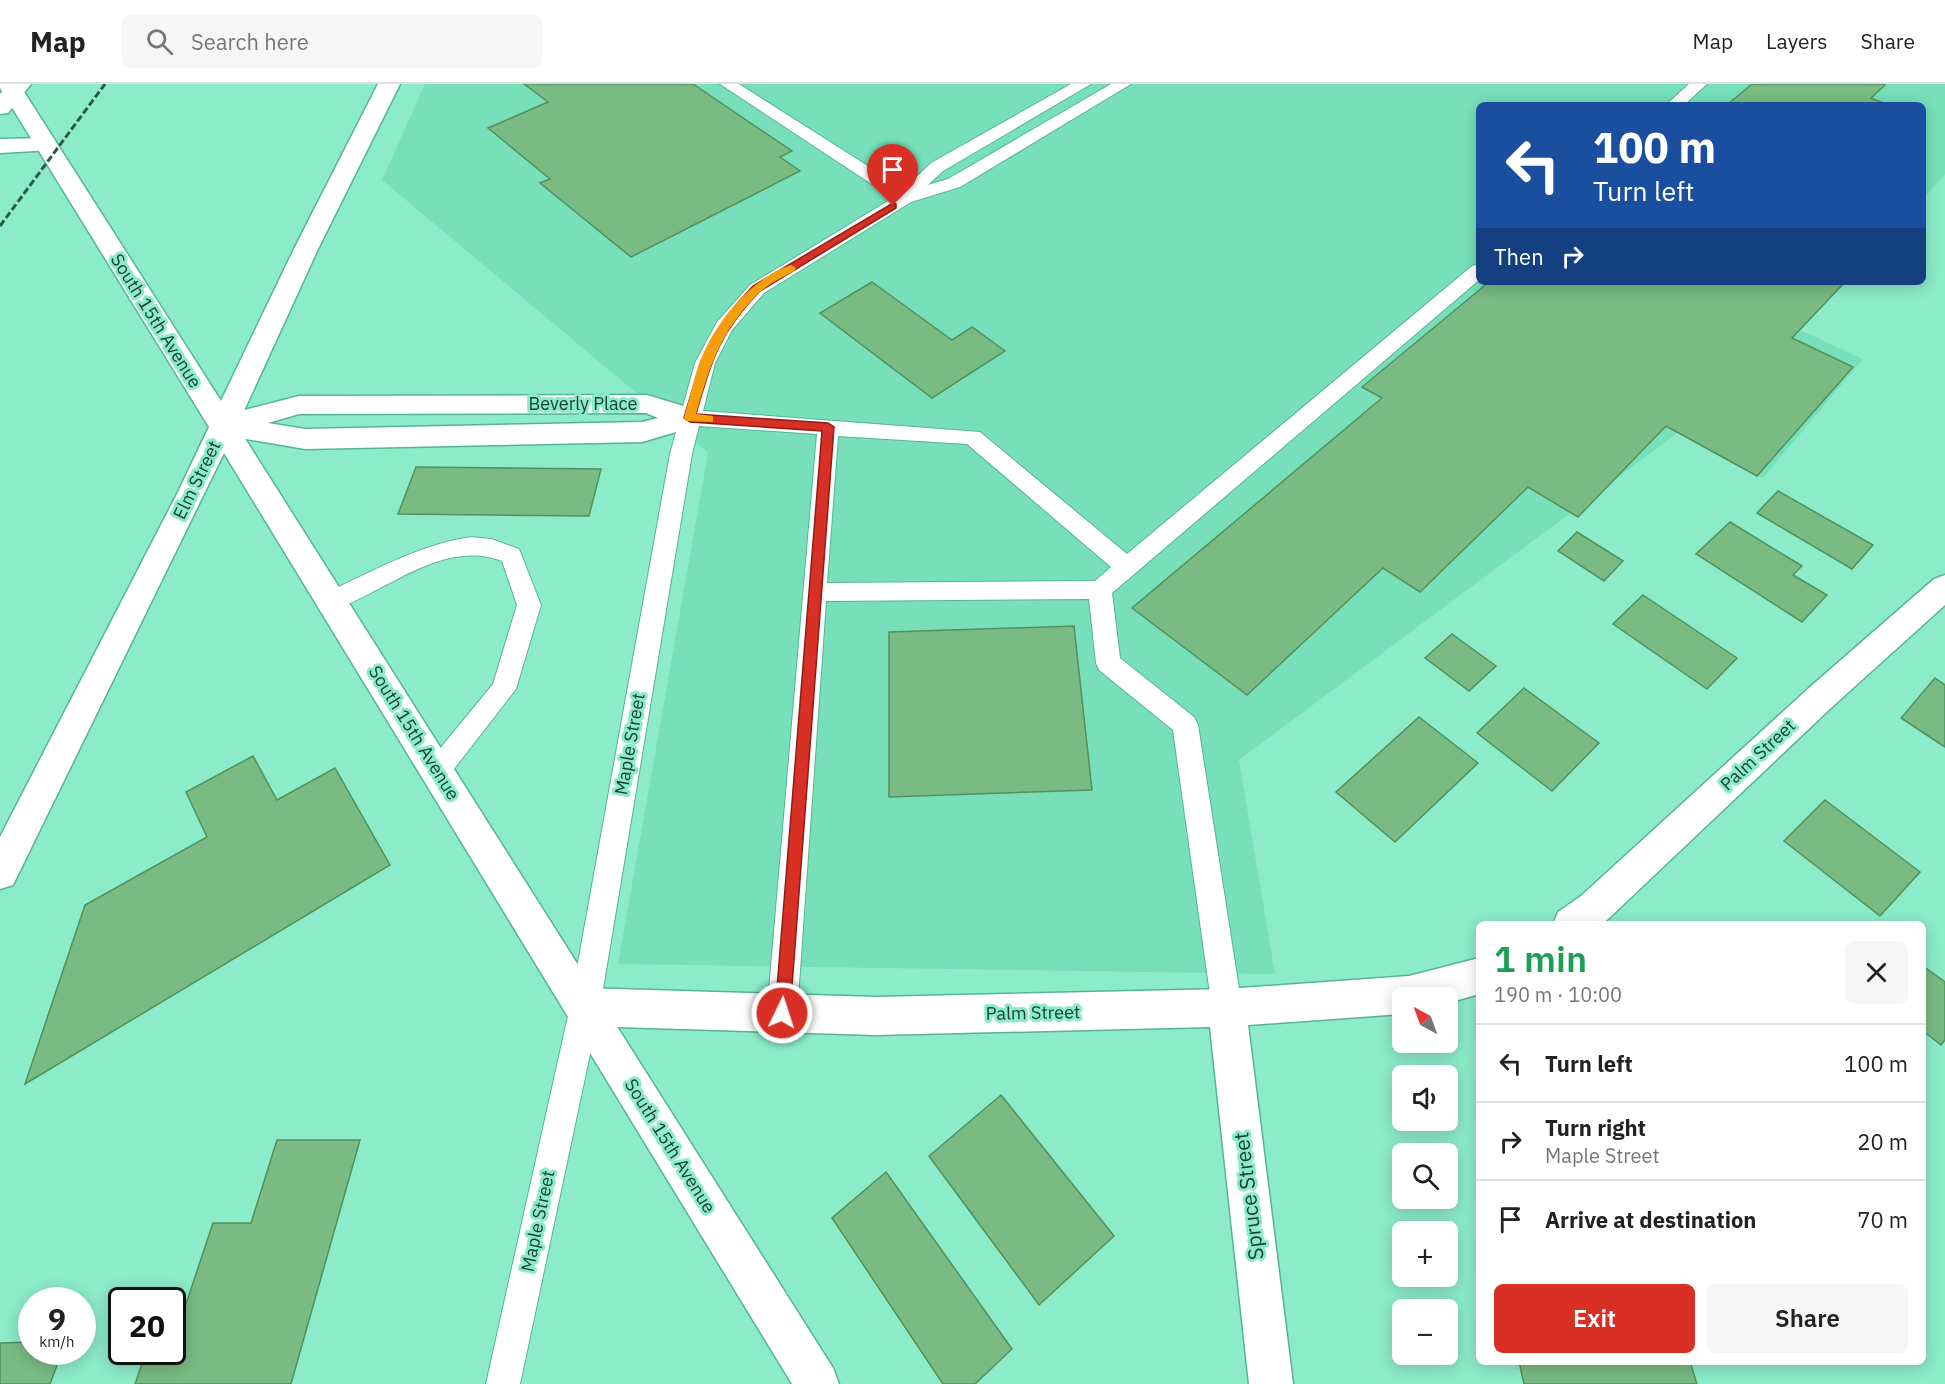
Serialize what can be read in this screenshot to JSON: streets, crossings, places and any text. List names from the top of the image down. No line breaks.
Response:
{"streets":{"street":["South 15th Avenue","Beverly Place","Elm Street","Palm Street","Spruce Street"],"lane":["Maple Street"]},"crossings":[["South 15th Avenue","Beverly Place"],["South 15th Avenue","Elm Street"],["South 15th Avenue","Maple Street"],["South 15th Avenue","Palm Street"],["Beverly Place","Elm Street"],["Beverly Place","Maple Street"],["Maple Street","Palm Street"],["Palm Street","Spruce Street"]],"north":"top left","page":{"header":"Map","search":"Search here","nav":["Map","Layers","Share"],"turn":["100 m","Turn left"],"then":"Then","heading":["1 min","190 m · 10:00"],"map_buttons":["+","−"],"list":[{"name":"Turn left","value":"100 m"},{"name":"Turn right","note":"Maple Street","value":"20 m"},{"name":"Arrive at destination","value":"70 m"}],"buttons":["Exit","Share"],"speed":"9 km/h","limit":"20"}}
